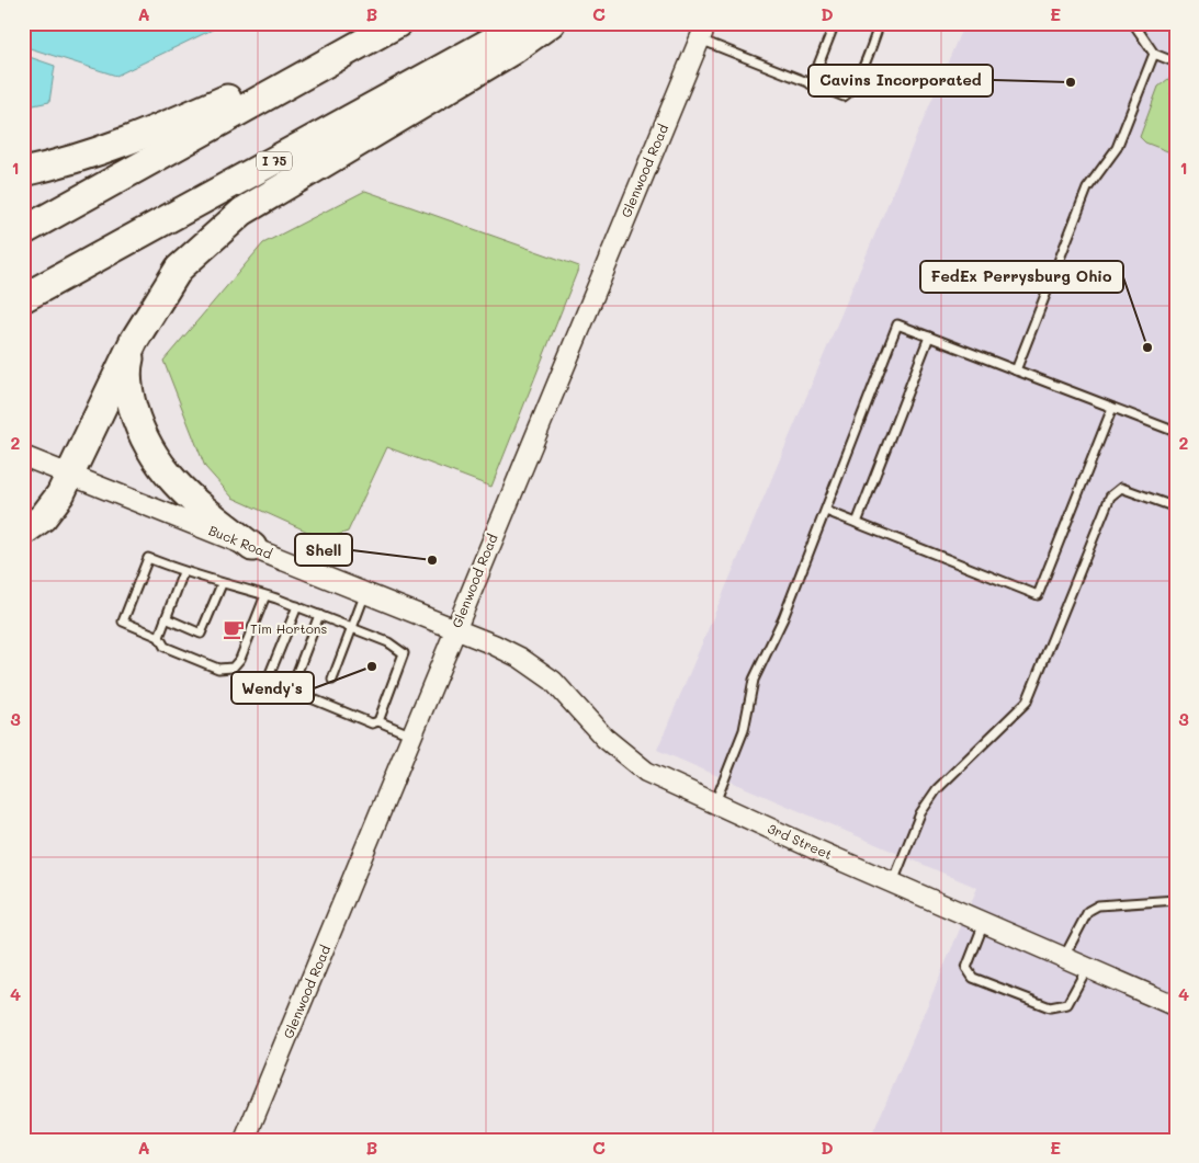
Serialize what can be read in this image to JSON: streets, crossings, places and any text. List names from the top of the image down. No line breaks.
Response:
{"streets":{"highway":["I 75"],"street":["Glenwood Road","Buck Road","3rd Street"]},"crossings":[["Glenwood Road","Buck Road"],["Glenwood Road","3rd Street"],["Buck Road","3rd Street"]],"places":{"other":["Cavins Incorporated","FedEx Perrysburg Ohio","Shell","Wendy's"],"cafe":["Tim Hortons"]},"grid":{"columns":["A","B","C","D","E"],"rows":["1","2","3","4"]}}
